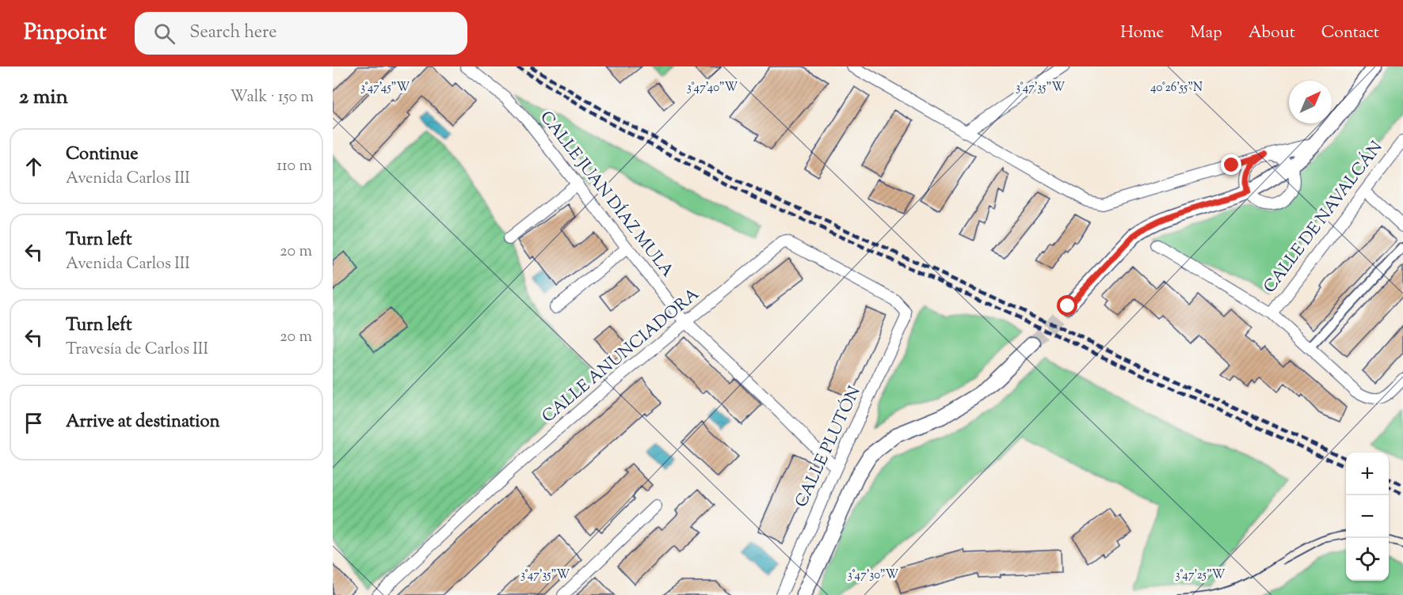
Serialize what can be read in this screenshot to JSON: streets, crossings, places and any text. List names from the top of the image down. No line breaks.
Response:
{"streets":{"street":["CALLE JUAN DÍAZ MULA","CALLE DE NAVALCÁN","CALLE ANUNCIADORA","CALLE PLUTÓN"]},"crossings":[["CALLE JUAN DÍAZ MULA","CALLE ANUNCIADORA"],["CALLE JUAN DÍAZ MULA","CALLE PLUTÓN"],["CALLE ANUNCIADORA","CALLE PLUTÓN"]],"north":"top right","page":{"header":"Pinpoint","search":"Search here","nav":["Home","Map","About","Contact"],"heading":["2 min","Walk · 150 m"],"list":[["Continue","Avenida Carlos III","110 m"],["Turn left","Avenida Carlos III","20 m"],["Turn left","Travesía de Carlos III","20 m"],"Arrive at destination"],"map_buttons":["+","−"]},"coordinates":["40°26'55\"N","3°47'45\"W","3°47'40\"W","3°47'35\"W","3°47'30\"W","3°47'25\"W"]}
